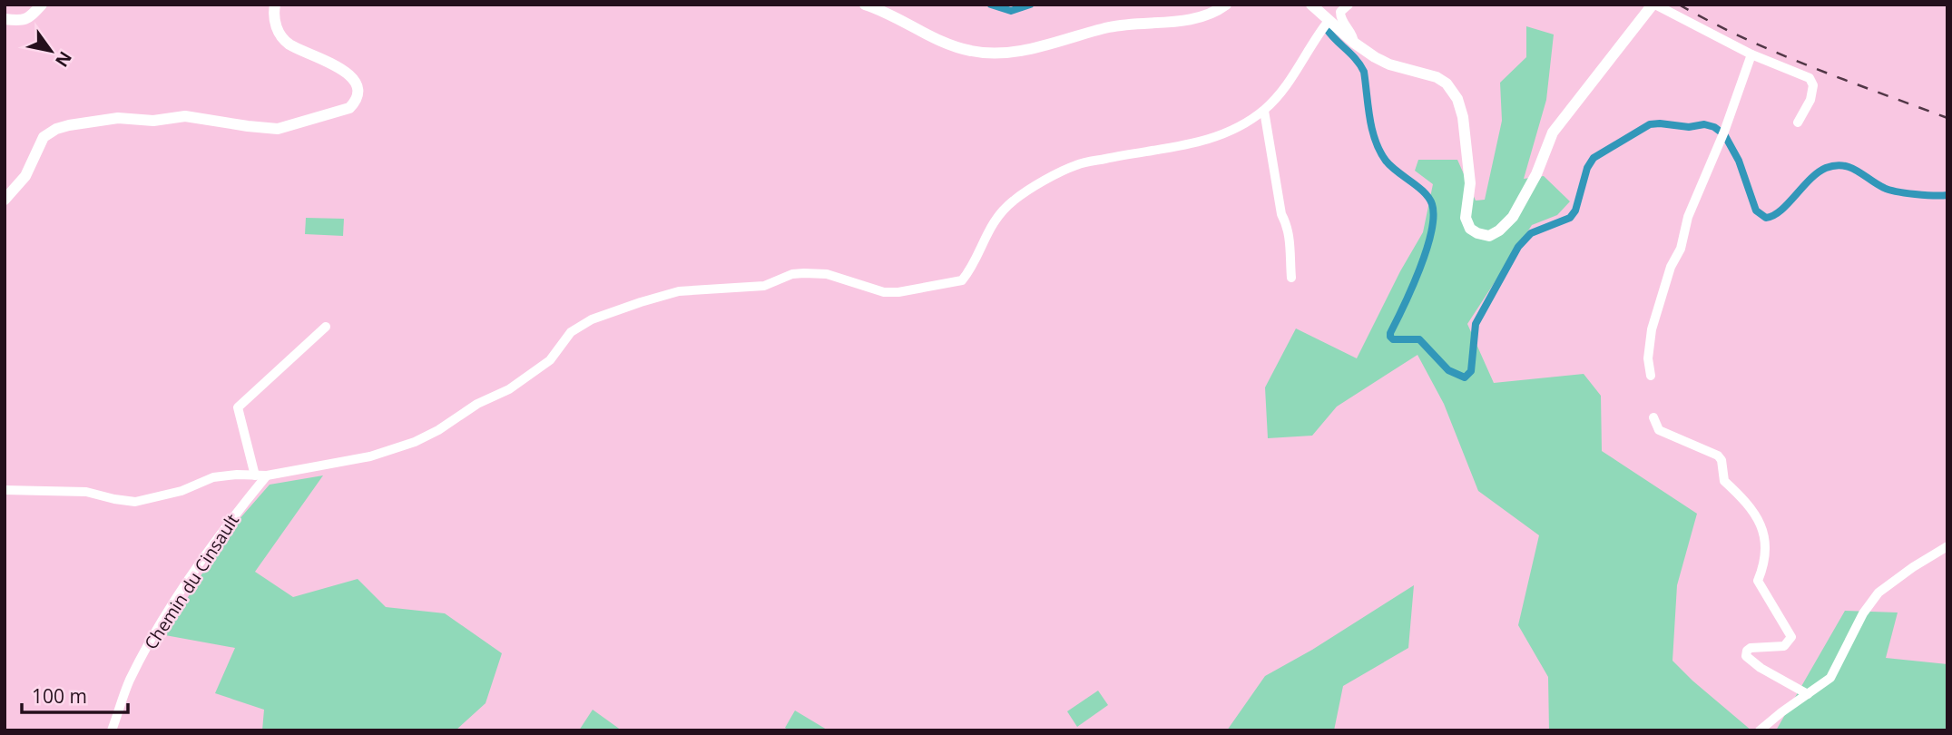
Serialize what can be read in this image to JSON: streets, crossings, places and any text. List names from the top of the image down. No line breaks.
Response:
{"streets":{"street":["Chemin du Cinsault"]},"scale_bar":"100 m","north":"bottom right"}
